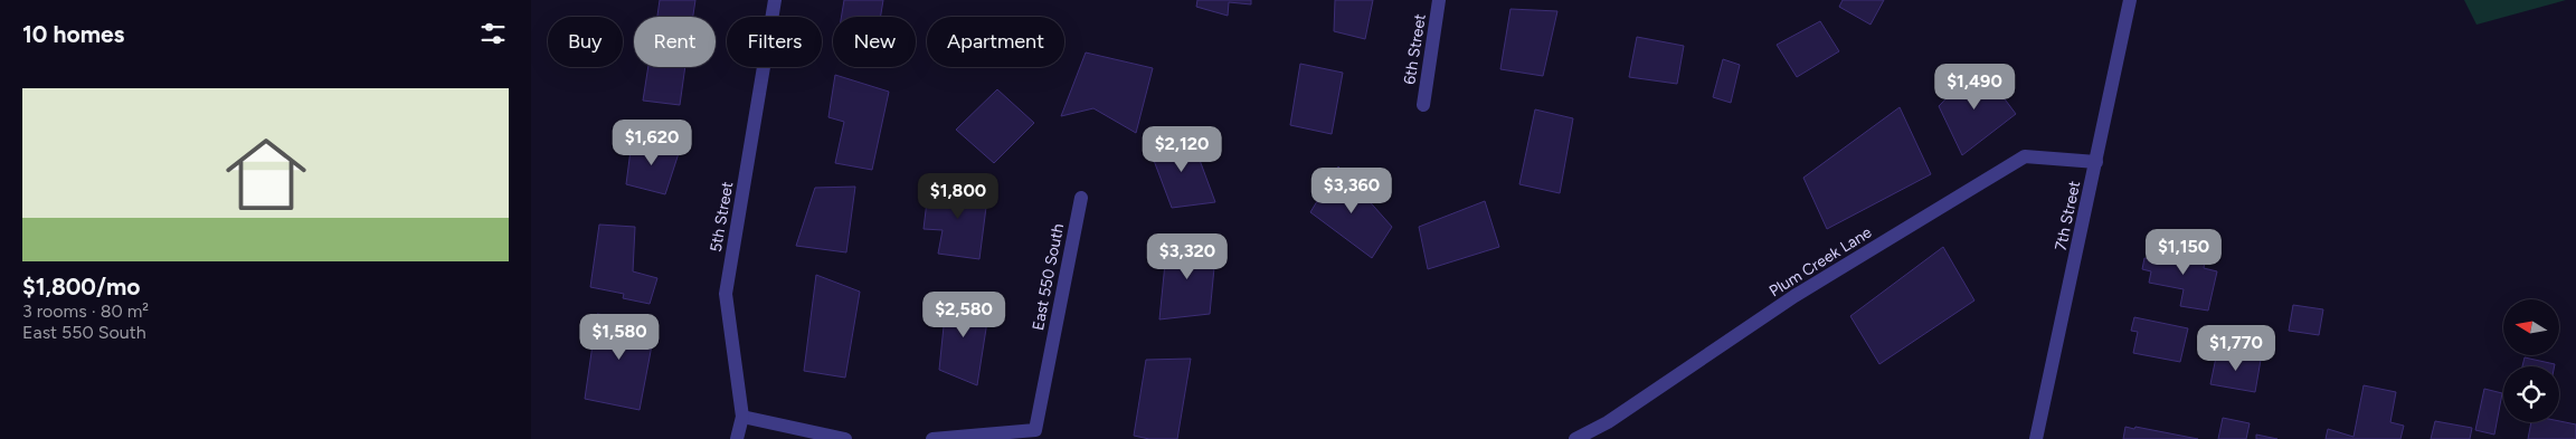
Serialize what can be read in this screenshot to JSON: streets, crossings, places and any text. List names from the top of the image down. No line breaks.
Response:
{"streets":{"street":["6th Street","7th Street","5th Street","Plum Creek Lane","East 550 South"]},"crossings":[["7th Street","Plum Creek Lane"]],"north":"left","page":{"heading":"10 homes","chip":["Buy","Rent","Filters","New","Apartment"],"price":["$1,490","$1,620","$2,120","$3,360","$1,800","$1,150","$3,320","$2,580","$1,580","$1,770"],"list":[{"name":"$1,800/mo","note":"3 rooms · 80 m² · East 550 South"}]}}
